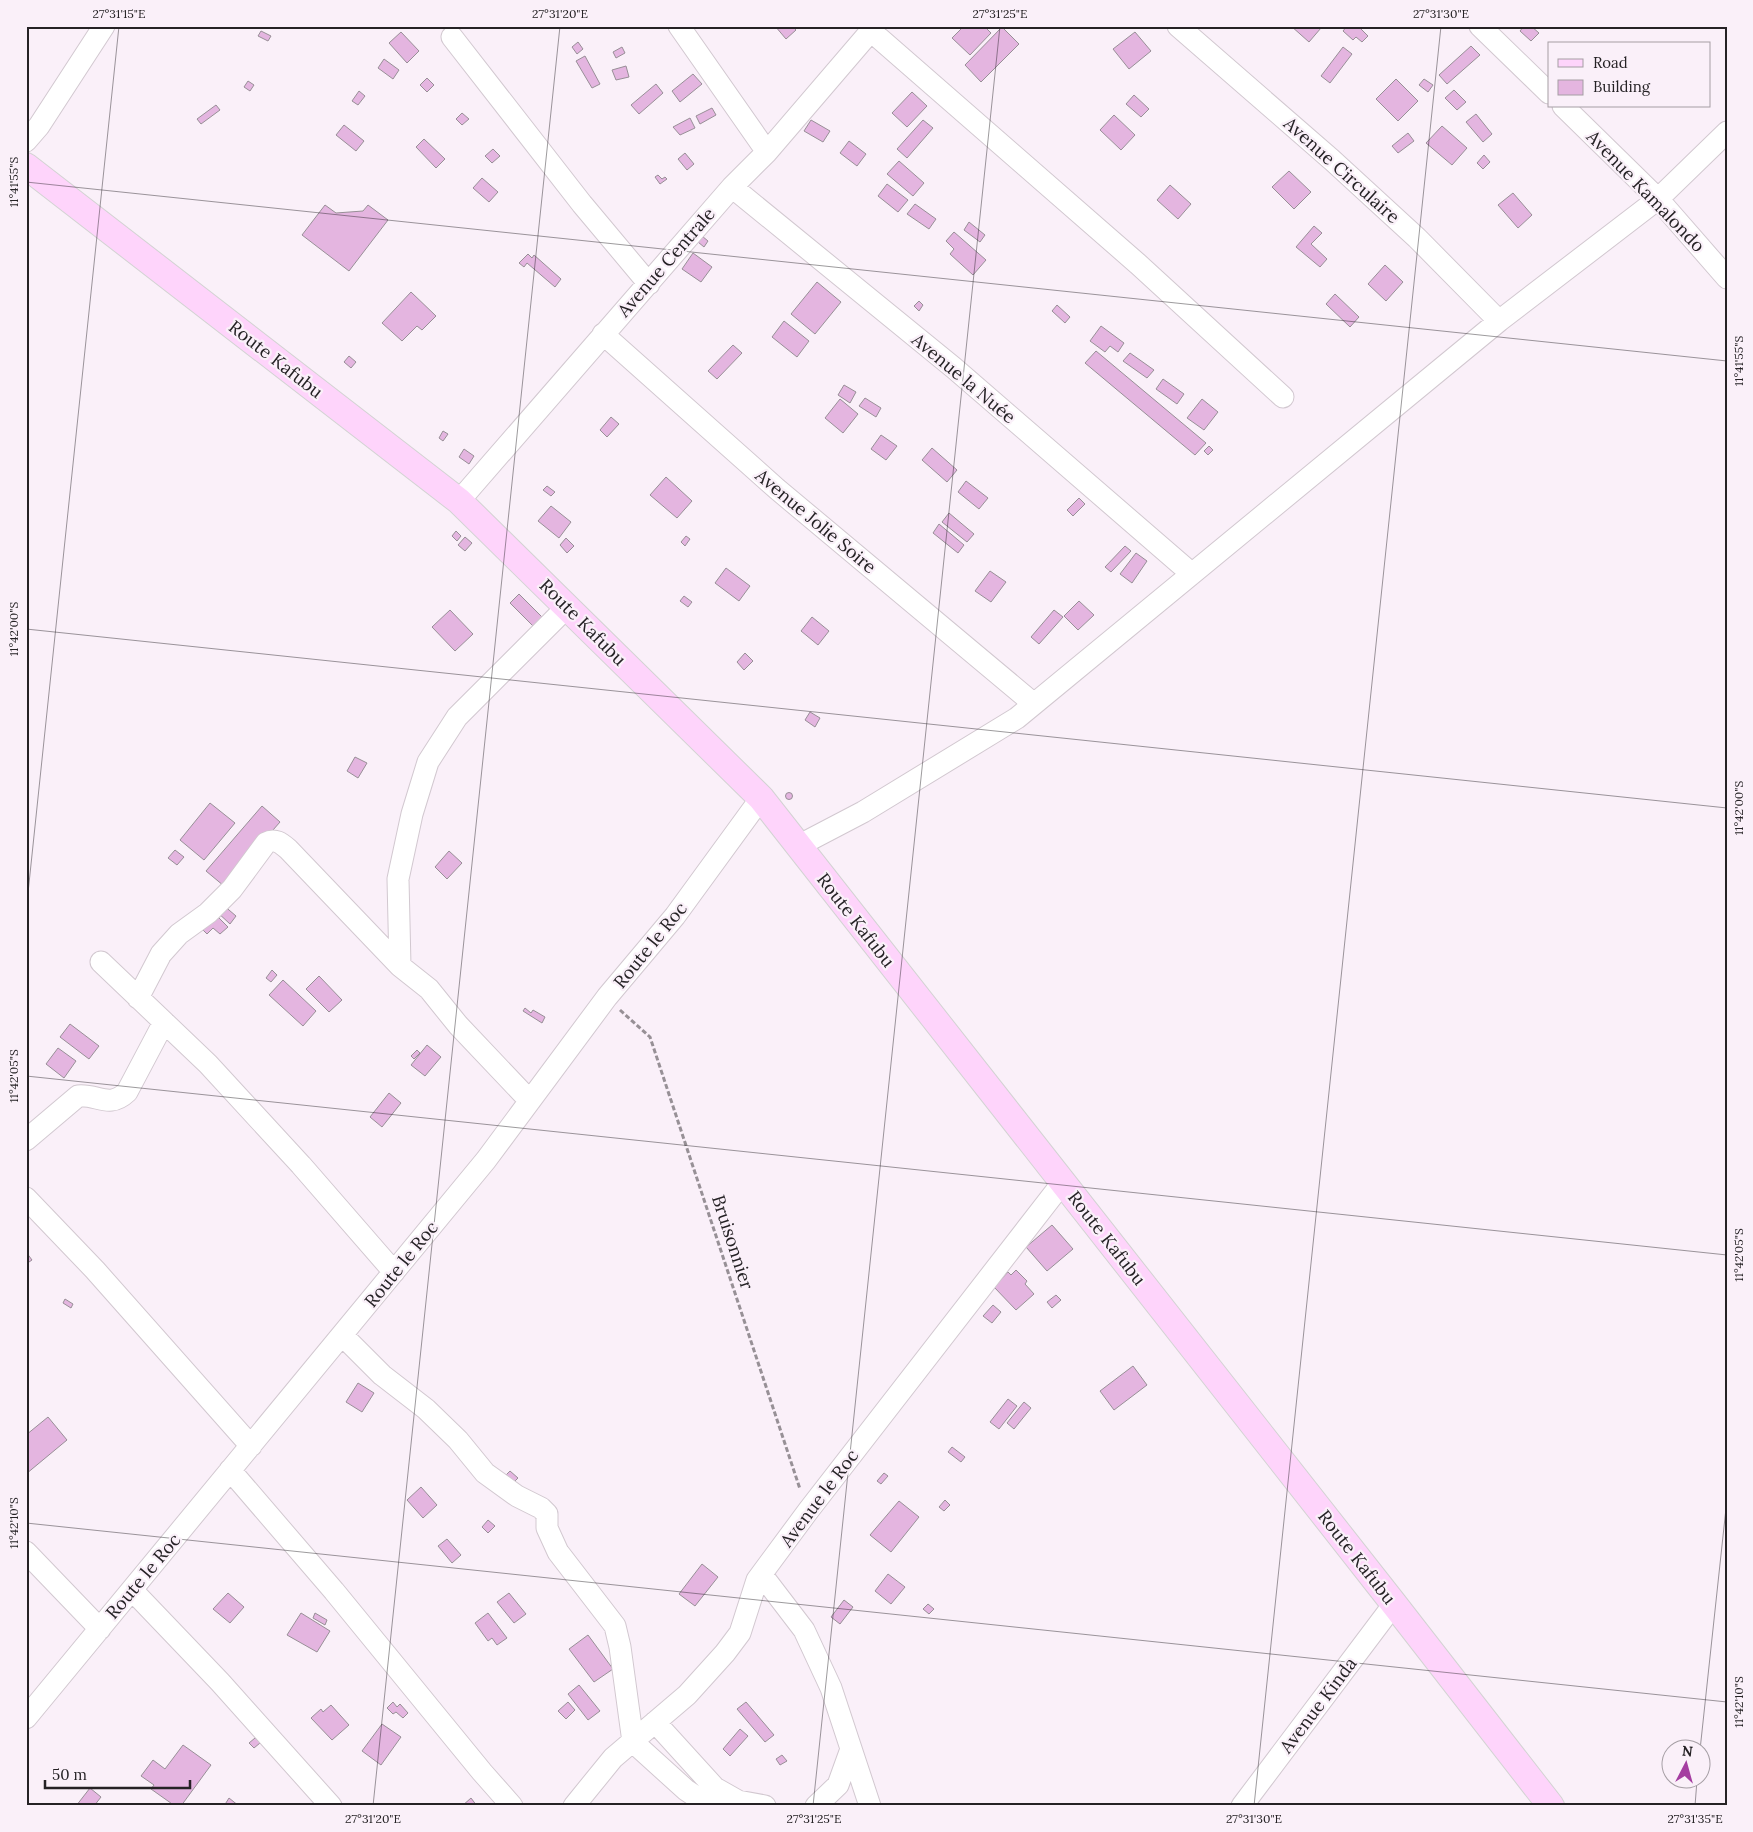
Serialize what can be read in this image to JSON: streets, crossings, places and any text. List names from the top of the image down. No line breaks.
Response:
{"streets":{"main road":["Route Kafubu"],"street":["Avenue Circulaire","Avenue Kamalondo","Avenue Centrale","Avenue la Nuée","Avenue Jolie Soire","Route le Roc","Avenue le Roc","Avenue Kinda"],"path":["Bruisonnier"]},"crossings":[["Avenue Centrale","Route Kafubu"],["Avenue Centrale","Avenue la Nuée"],["Avenue Centrale","Avenue Jolie Soire"],["Route Kafubu","Route le Roc"],["Route Kafubu","Avenue le Roc"],["Route Kafubu","Avenue Kinda"],["Route le Roc","Bruisonnier"],["Bruisonnier","Avenue le Roc"]],"legend":["Road","Building"],"scale_bar":"50 m","north":"top","coordinates":["27°31'15\"E","27°31'20\"E","27°31'25\"E","27°31'30\"E","11°41'55\"S","11°42'00\"S","11°42'05\"S","11°42'10\"S","27°31'35\"E"]}
